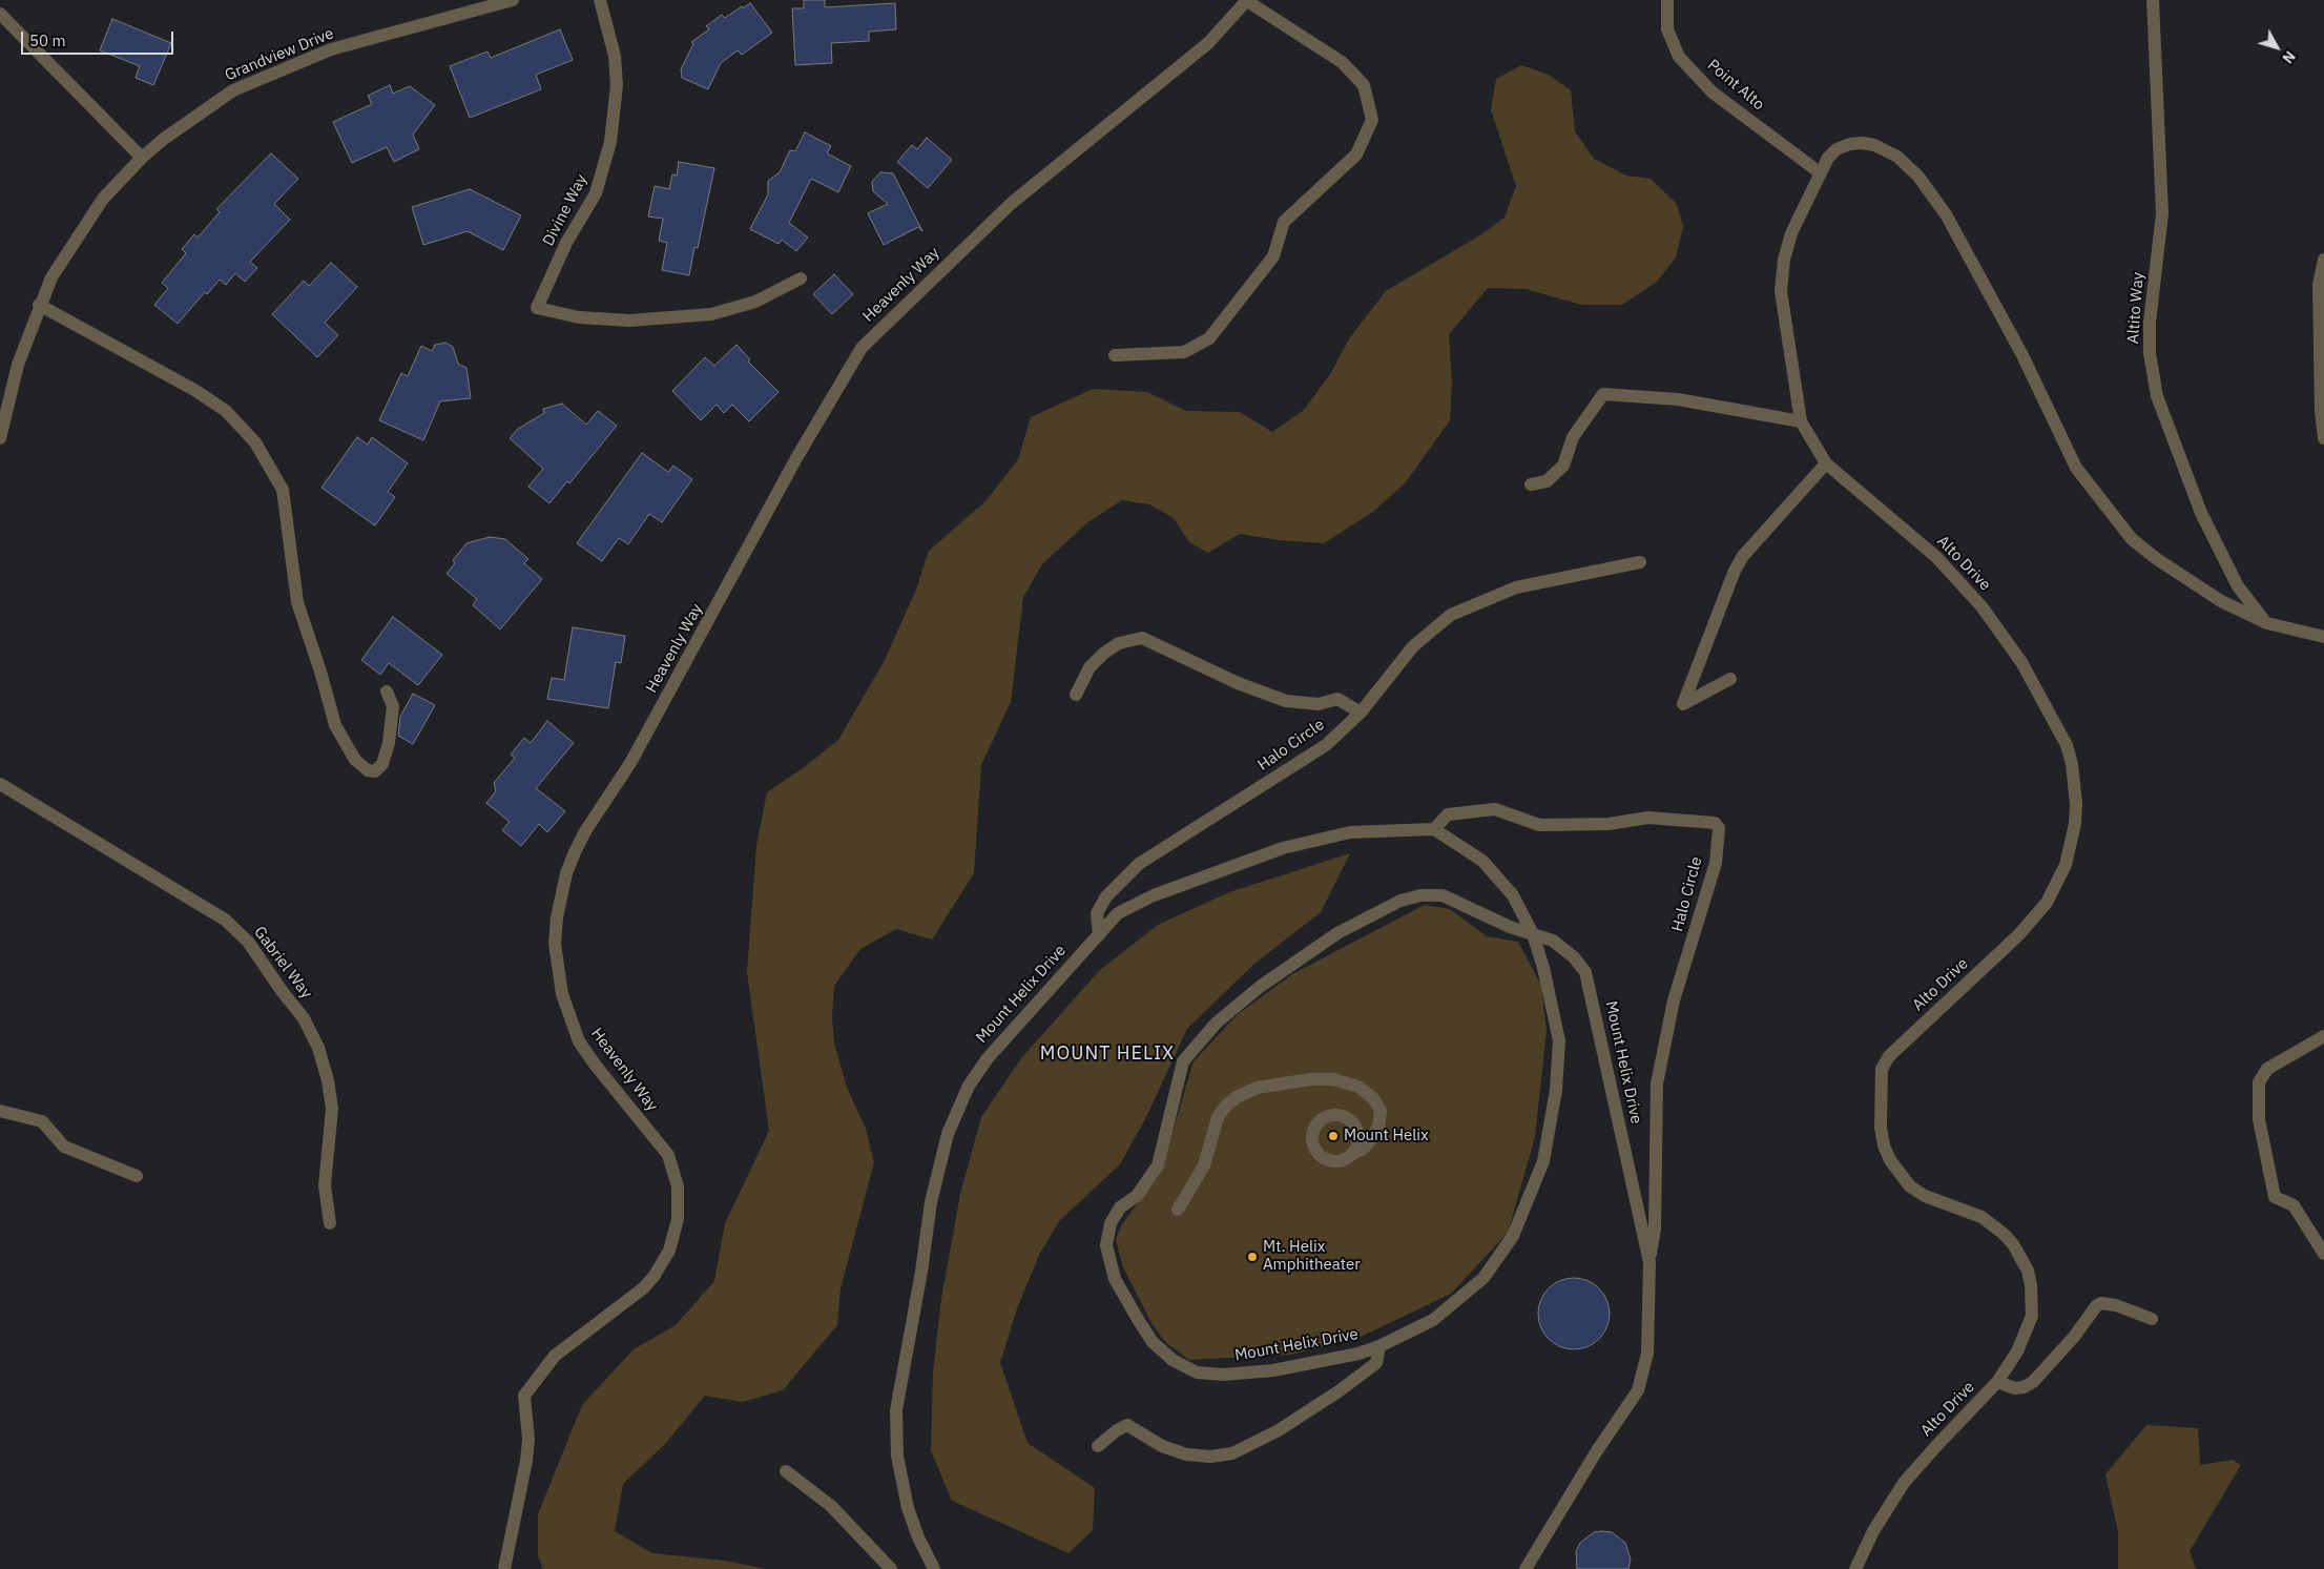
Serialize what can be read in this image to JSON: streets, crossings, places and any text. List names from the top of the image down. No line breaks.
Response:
{"streets":{"street":["Grandview Drive","Point Alto","Divine Way","Heavenly Way","Altito Way","Alto Drive","Halo Circle","Gabriel Way","Mount Helix Drive"]},"crossings":[["Point Alto","Alto Drive"],["Altito Way","Alto Drive"],["Halo Circle","Mount Helix Drive"]],"districts":["MOUNT HELIX"],"places":["Mount Helix","Mt. Helix Amphitheater"],"scale_bar":"50 m","north":"bottom right"}
